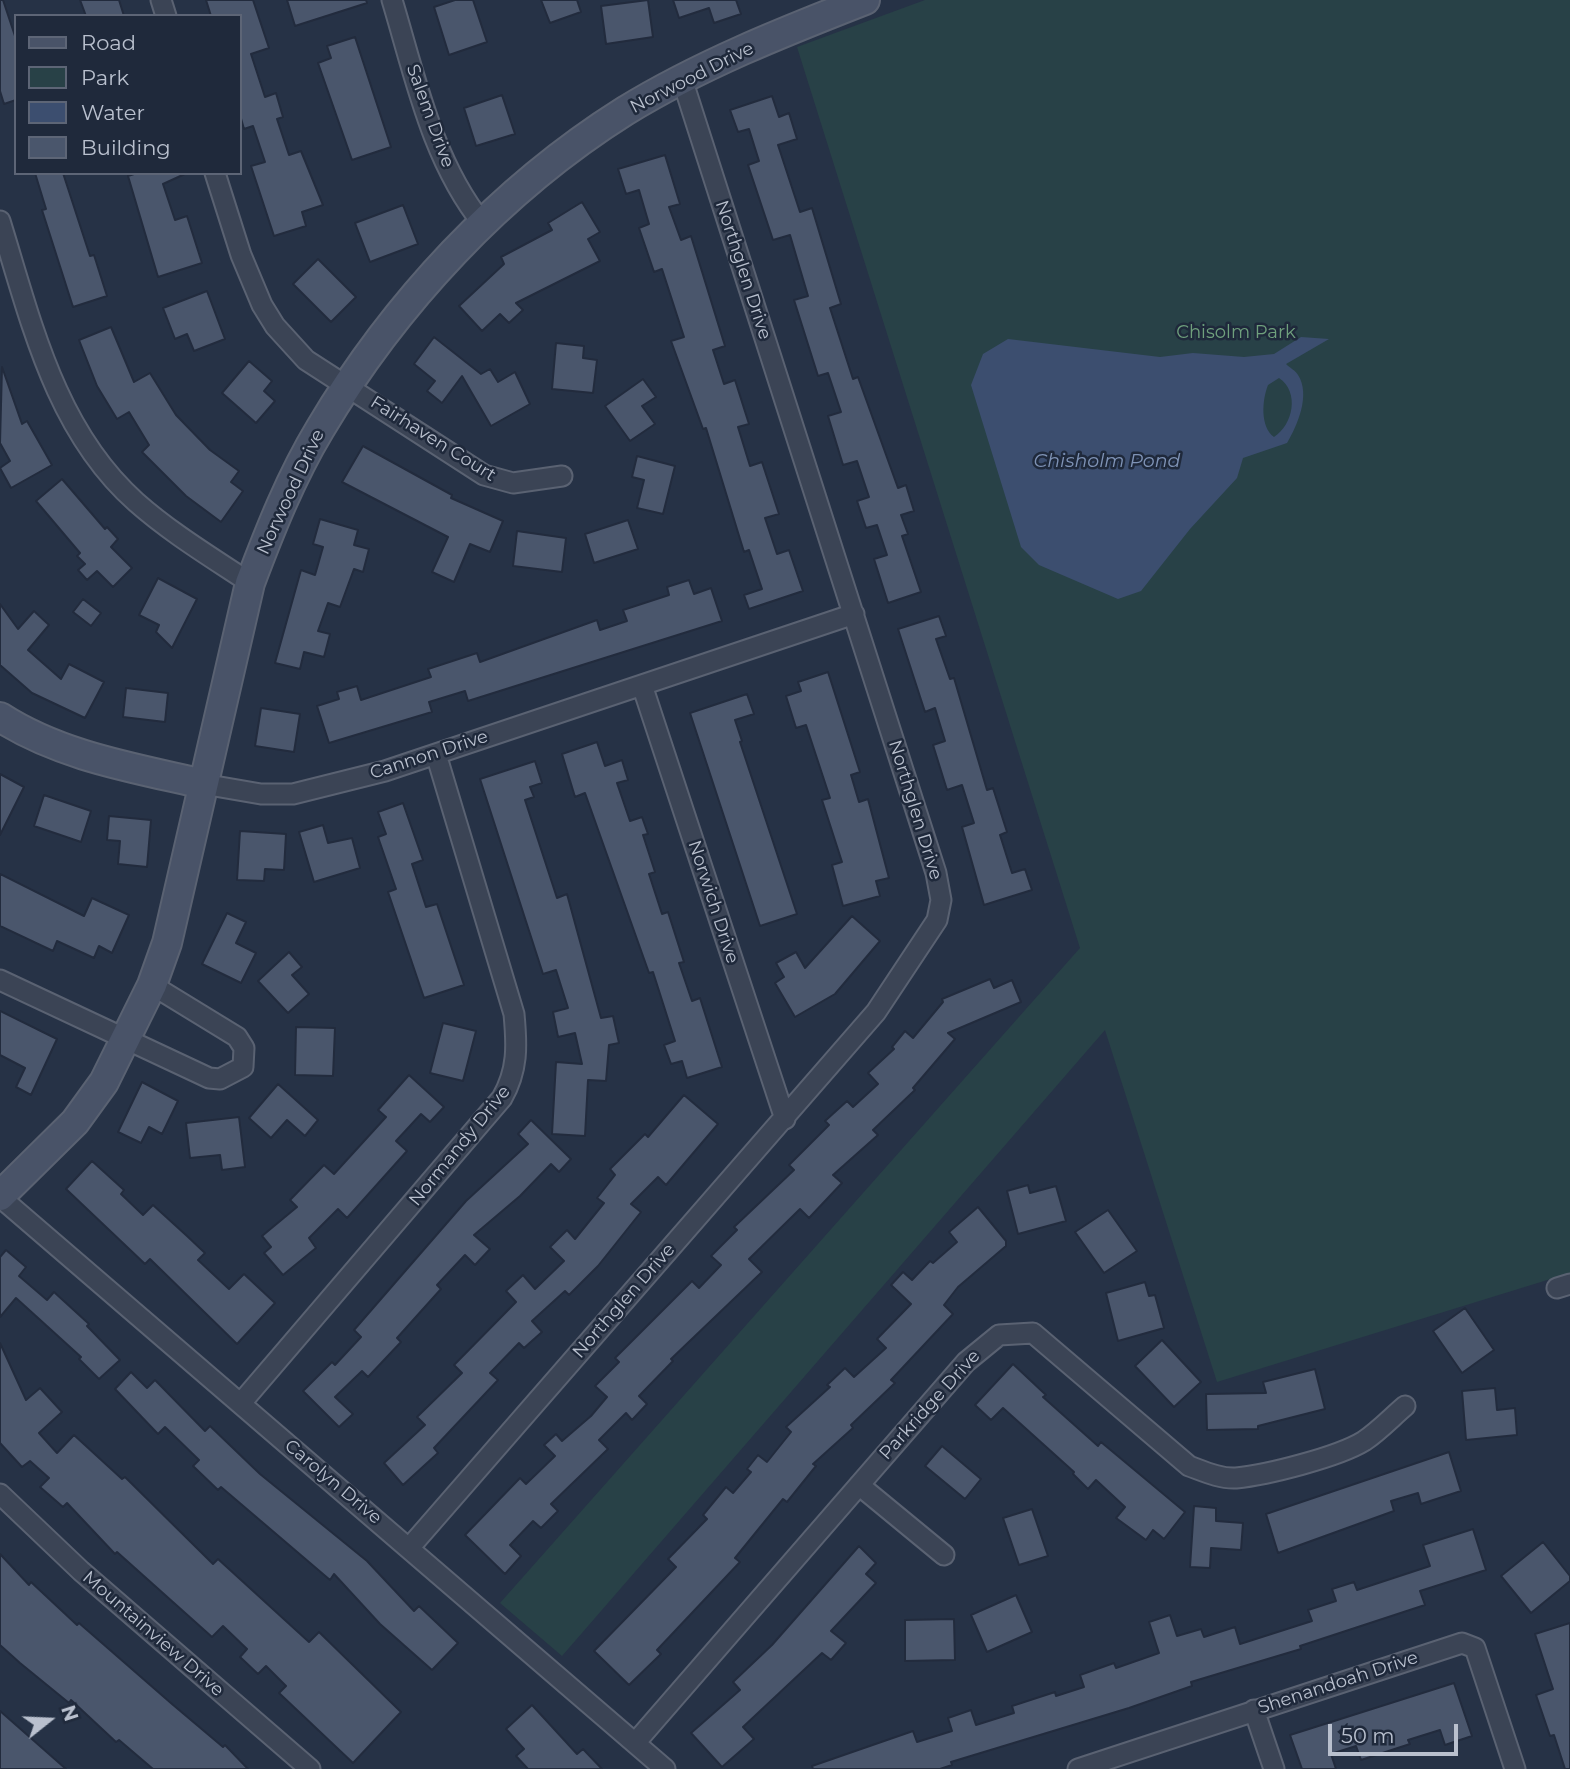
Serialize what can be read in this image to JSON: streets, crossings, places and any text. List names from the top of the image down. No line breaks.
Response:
{"streets":{"main road":["Norwood Drive","Cannon Drive"],"street":["Salem Drive","Northglen Drive","Fairhaven Court","Norwich Drive","Normandy Drive","Parkridge Drive","Carolyn Drive","Mountainview Drive","Shenandoah Drive"]},"crossings":[["Norwood Drive","Salem Drive"],["Norwood Drive","Northglen Drive"],["Norwood Drive","Fairhaven Court"],["Norwood Drive","Cannon Drive"],["Norwood Drive","Carolyn Drive"],["Northglen Drive","Cannon Drive"],["Northglen Drive","Norwich Drive"],["Northglen Drive","Carolyn Drive"],["Cannon Drive","Norwich Drive"],["Cannon Drive","Normandy Drive"],["Normandy Drive","Carolyn Drive"],["Parkridge Drive","Carolyn Drive"]],"water":["Chisholm Pond"],"parks":["Chisolm Park"],"legend":["Road","Park","Water","Building"],"scale_bar":"50 m","north":"right"}
